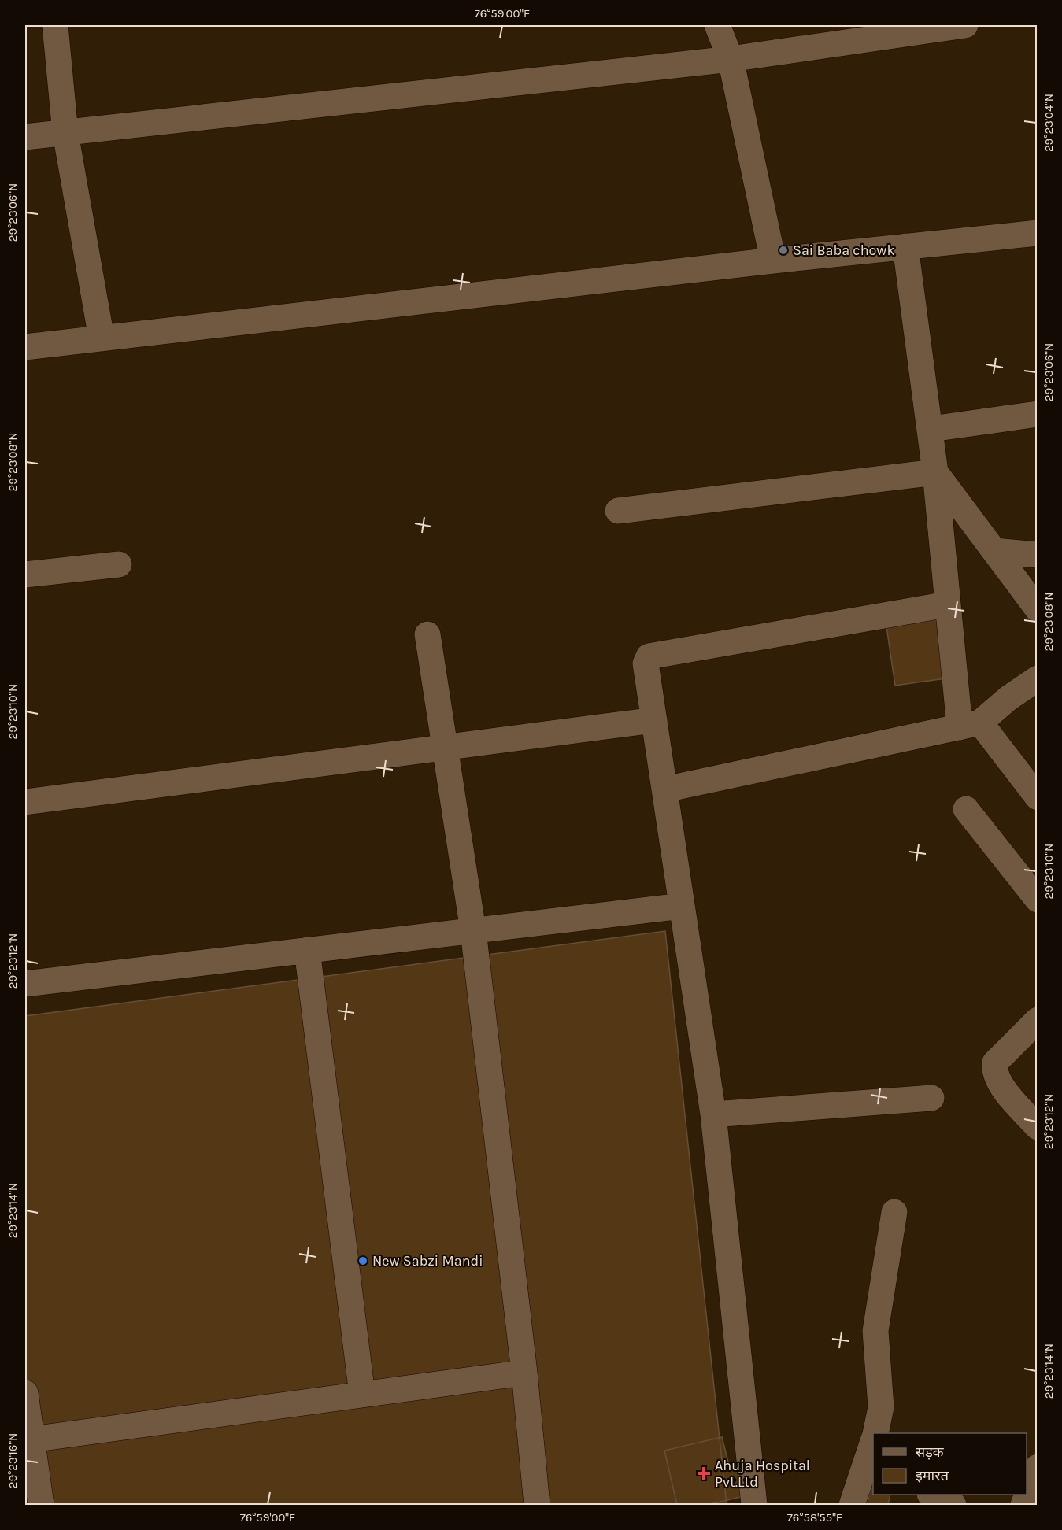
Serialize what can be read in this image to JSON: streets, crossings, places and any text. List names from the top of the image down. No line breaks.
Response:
{"places":{"other":["Sai Baba chowk","New Sabzi Mandi"],"health":["Ahuja Hospital Pvt.Ltd"]},"legend":["सड़क","इमारत"],"coordinates":["76°59'00\"E","29°23'04\"N","29°23'06\"N","29°23'08\"N","29°23'10\"N","29°23'12\"N","29°23'14\"N","29°23'16\"N","76°58'55\"E"]}
